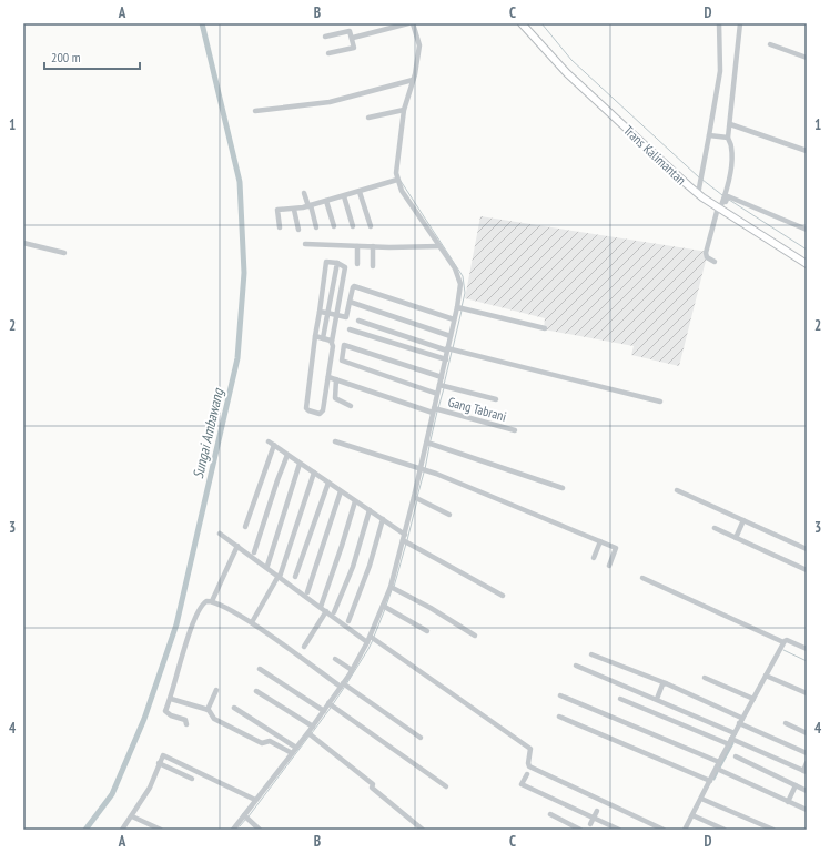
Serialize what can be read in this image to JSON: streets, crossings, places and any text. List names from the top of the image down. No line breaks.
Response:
{"streets":{"highway":["Trans Kalimantan"],"street":["Gang Tabrani"]},"water":["Sungai Ambawang"],"scale_bar":"200 m","grid":{"columns":["A","B","C","D"],"rows":["1","2","3","4"]}}
